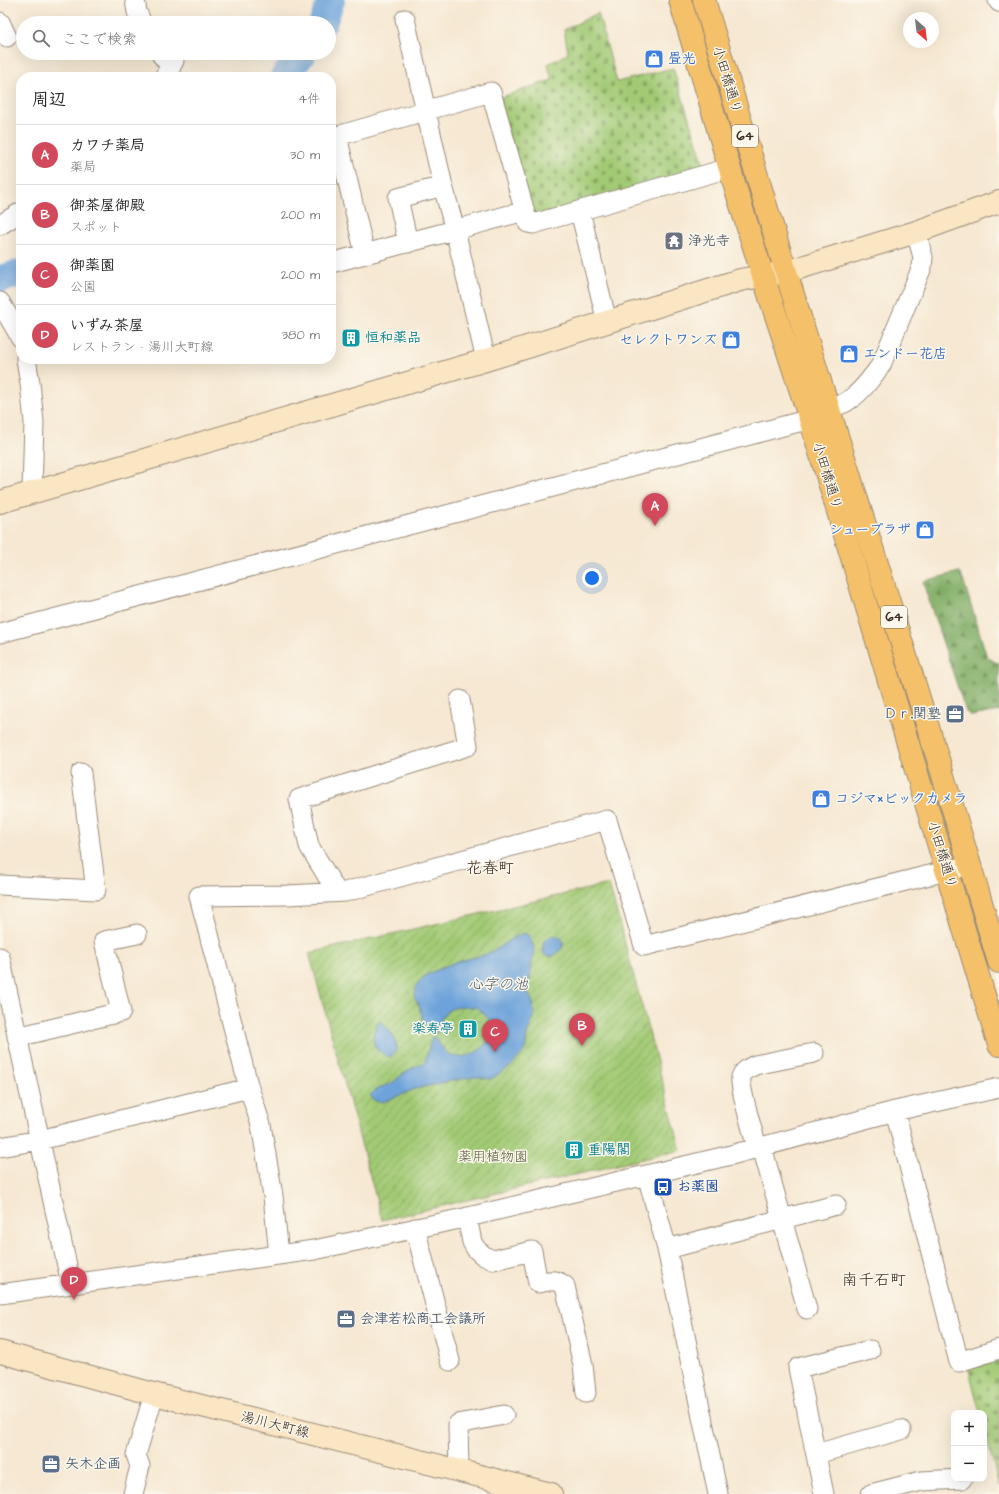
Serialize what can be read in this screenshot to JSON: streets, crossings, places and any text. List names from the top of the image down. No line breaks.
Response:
{"streets":{"main road":["小田橋通り","64"],"street":["湯川大町線"]},"districts":["花春町","南千石町"],"water":["心字の池"],"parks":["薬用植物園"],"places":{"shop":["畳光","セレクトワンズ","エンドー花店","シュープラザ","コジマ×ビックカメラ"],"temple":["浄光寺"],"building":["恒和薬品","楽寿亭","重陽閣"],"office":["Ｄｒ.関塾","会津若松商工会議所","矢木企画"],"bus stop":["お薬園"]},"north":"bottom right","page":{"search":"ここで検索","heading":["周辺","4件"],"list":[{"mark":"A","name":"カワチ薬局","note":"薬局","value":"30 m"},{"mark":"B","name":"御茶屋御殿","note":"スポット","value":"200 m"},{"mark":"C","name":"御薬園","note":"公園","value":"200 m"},{"mark":"D","name":"いずみ茶屋","note":"レストラン · 湯川大町線","value":"380 m"}],"pins":["A","B","C","D"],"map_buttons":["+","−"]}}
